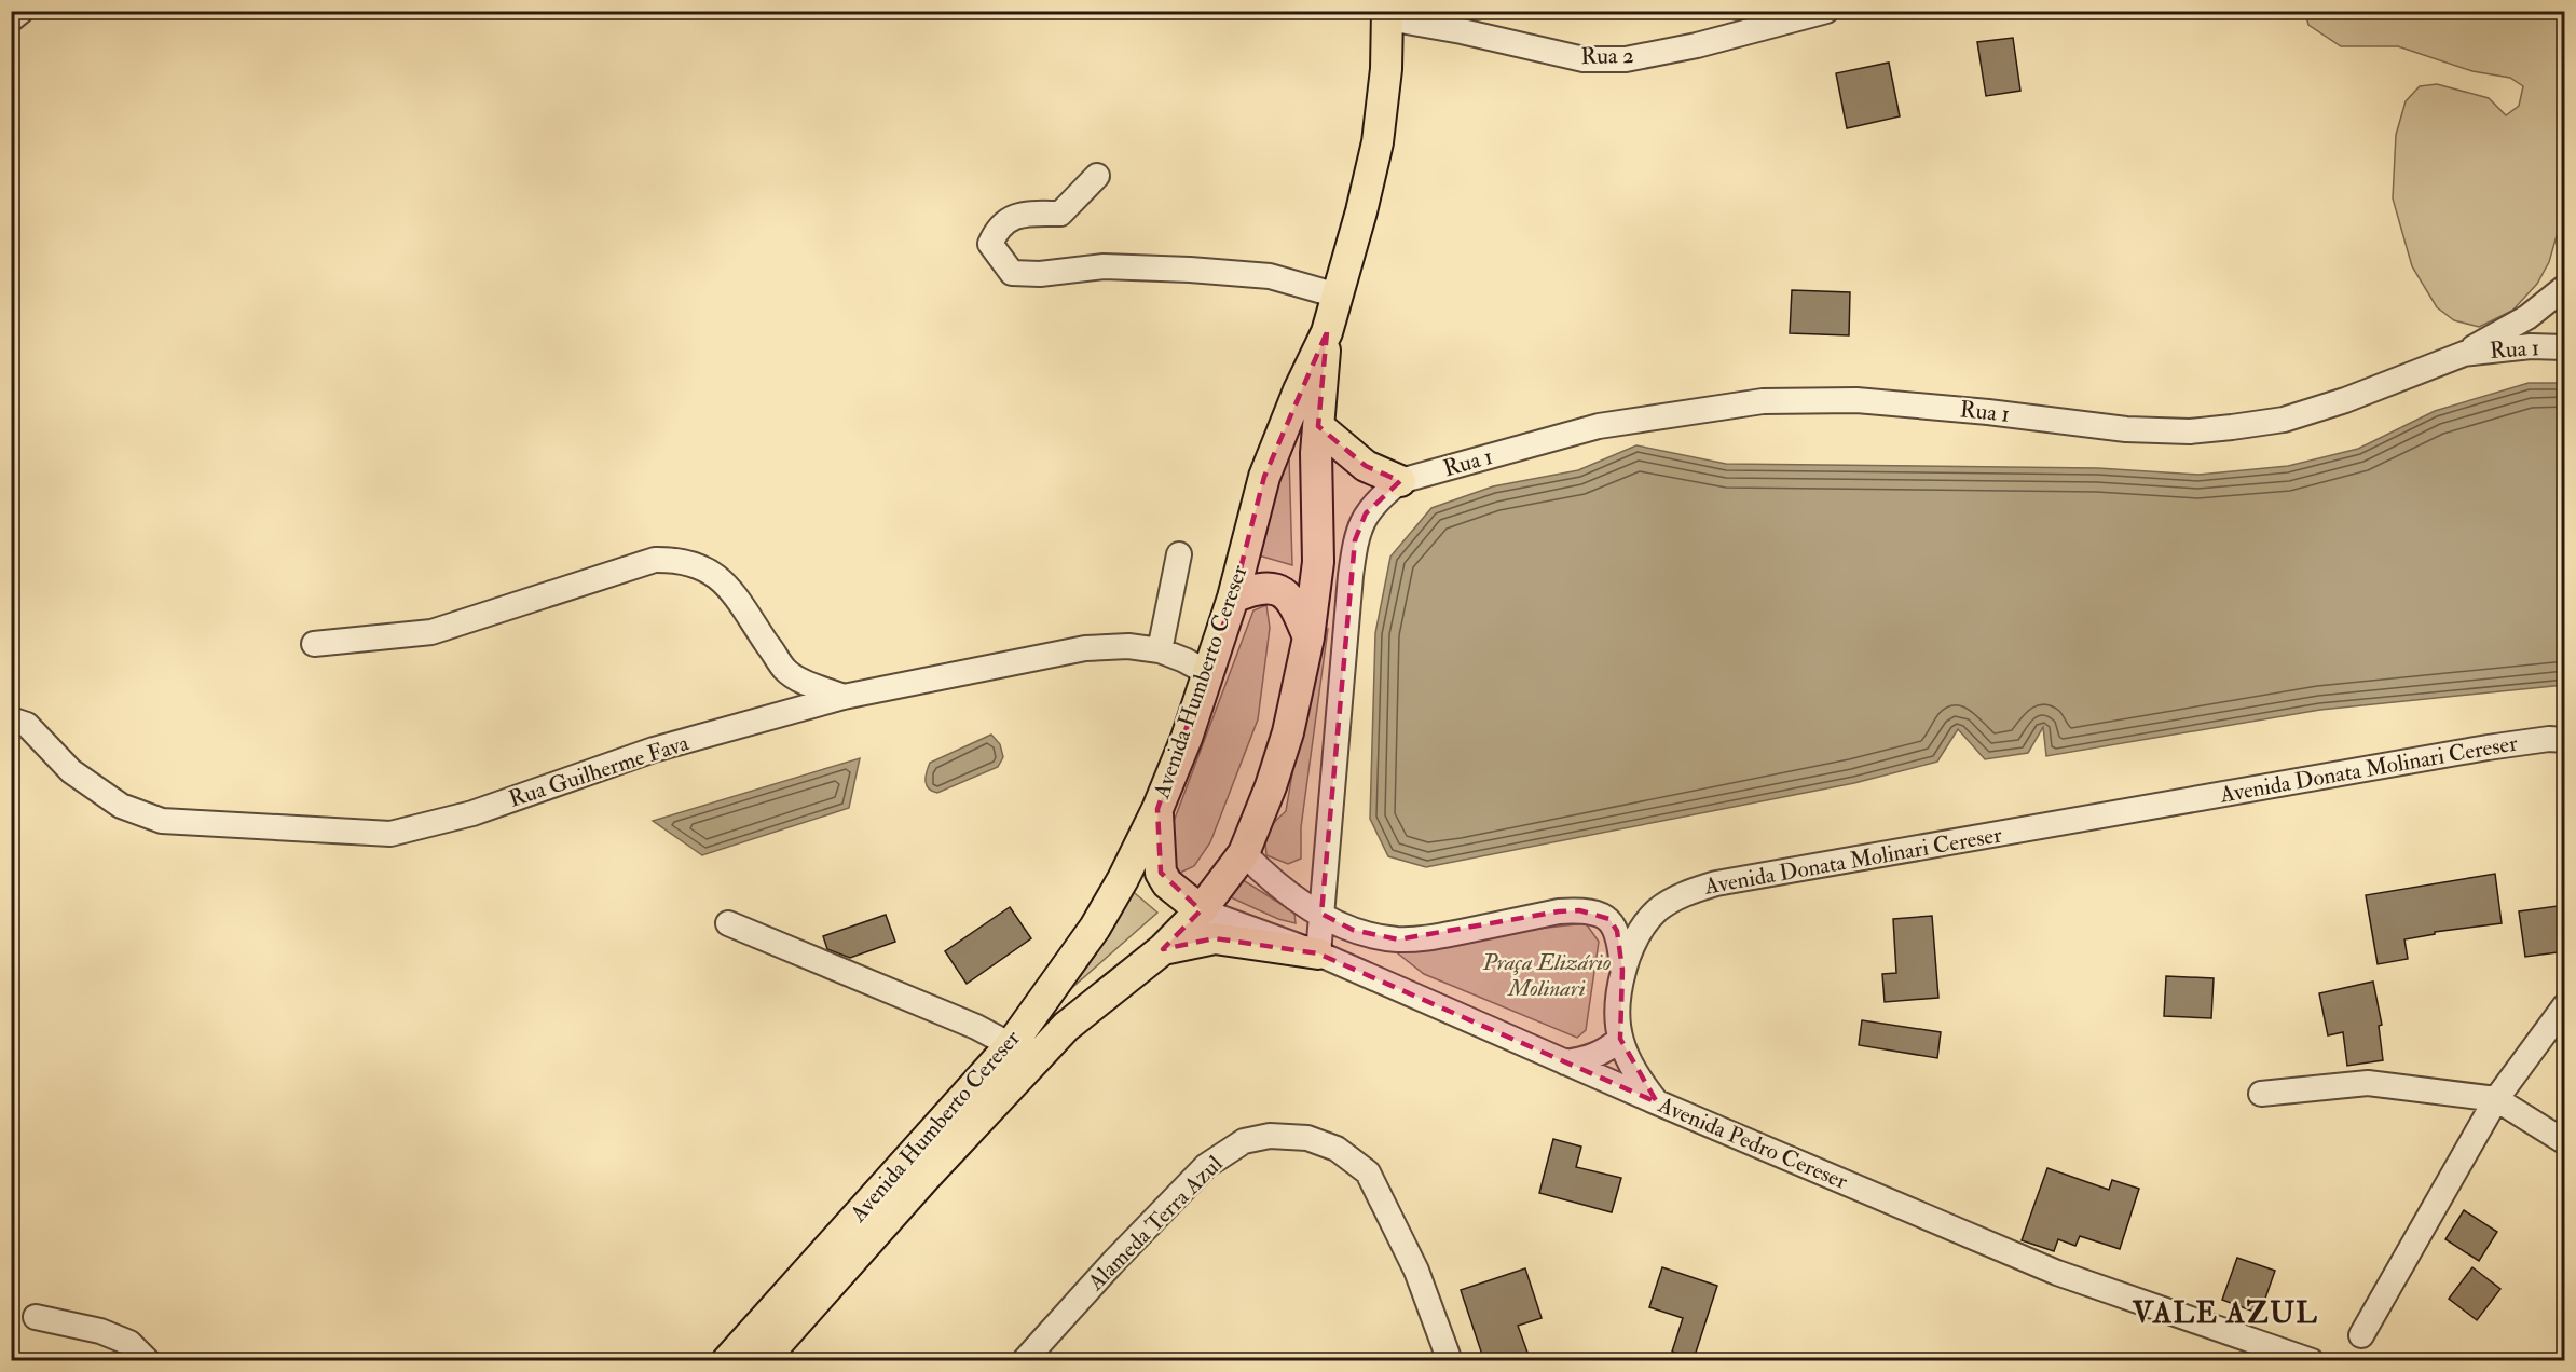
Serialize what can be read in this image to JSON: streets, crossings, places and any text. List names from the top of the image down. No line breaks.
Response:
{"streets":{"main road":["Avenida Humberto Cereser"],"street":["Rua 2","Rua 1","Avenida Donata Molinari Cereser","Rua Guilherme Fava","Avenida Pedro Cereser","Alameda Terra Azul"]},"crossings":[["Rua 2","Avenida Humberto Cereser"],["Avenida Humberto Cereser","Rua Guilherme Fava"],["Avenida Humberto Cereser","Avenida Pedro Cereser"]],"districts":["VALE AZUL"],"parks":["Praça Elizário Molinari"]}
